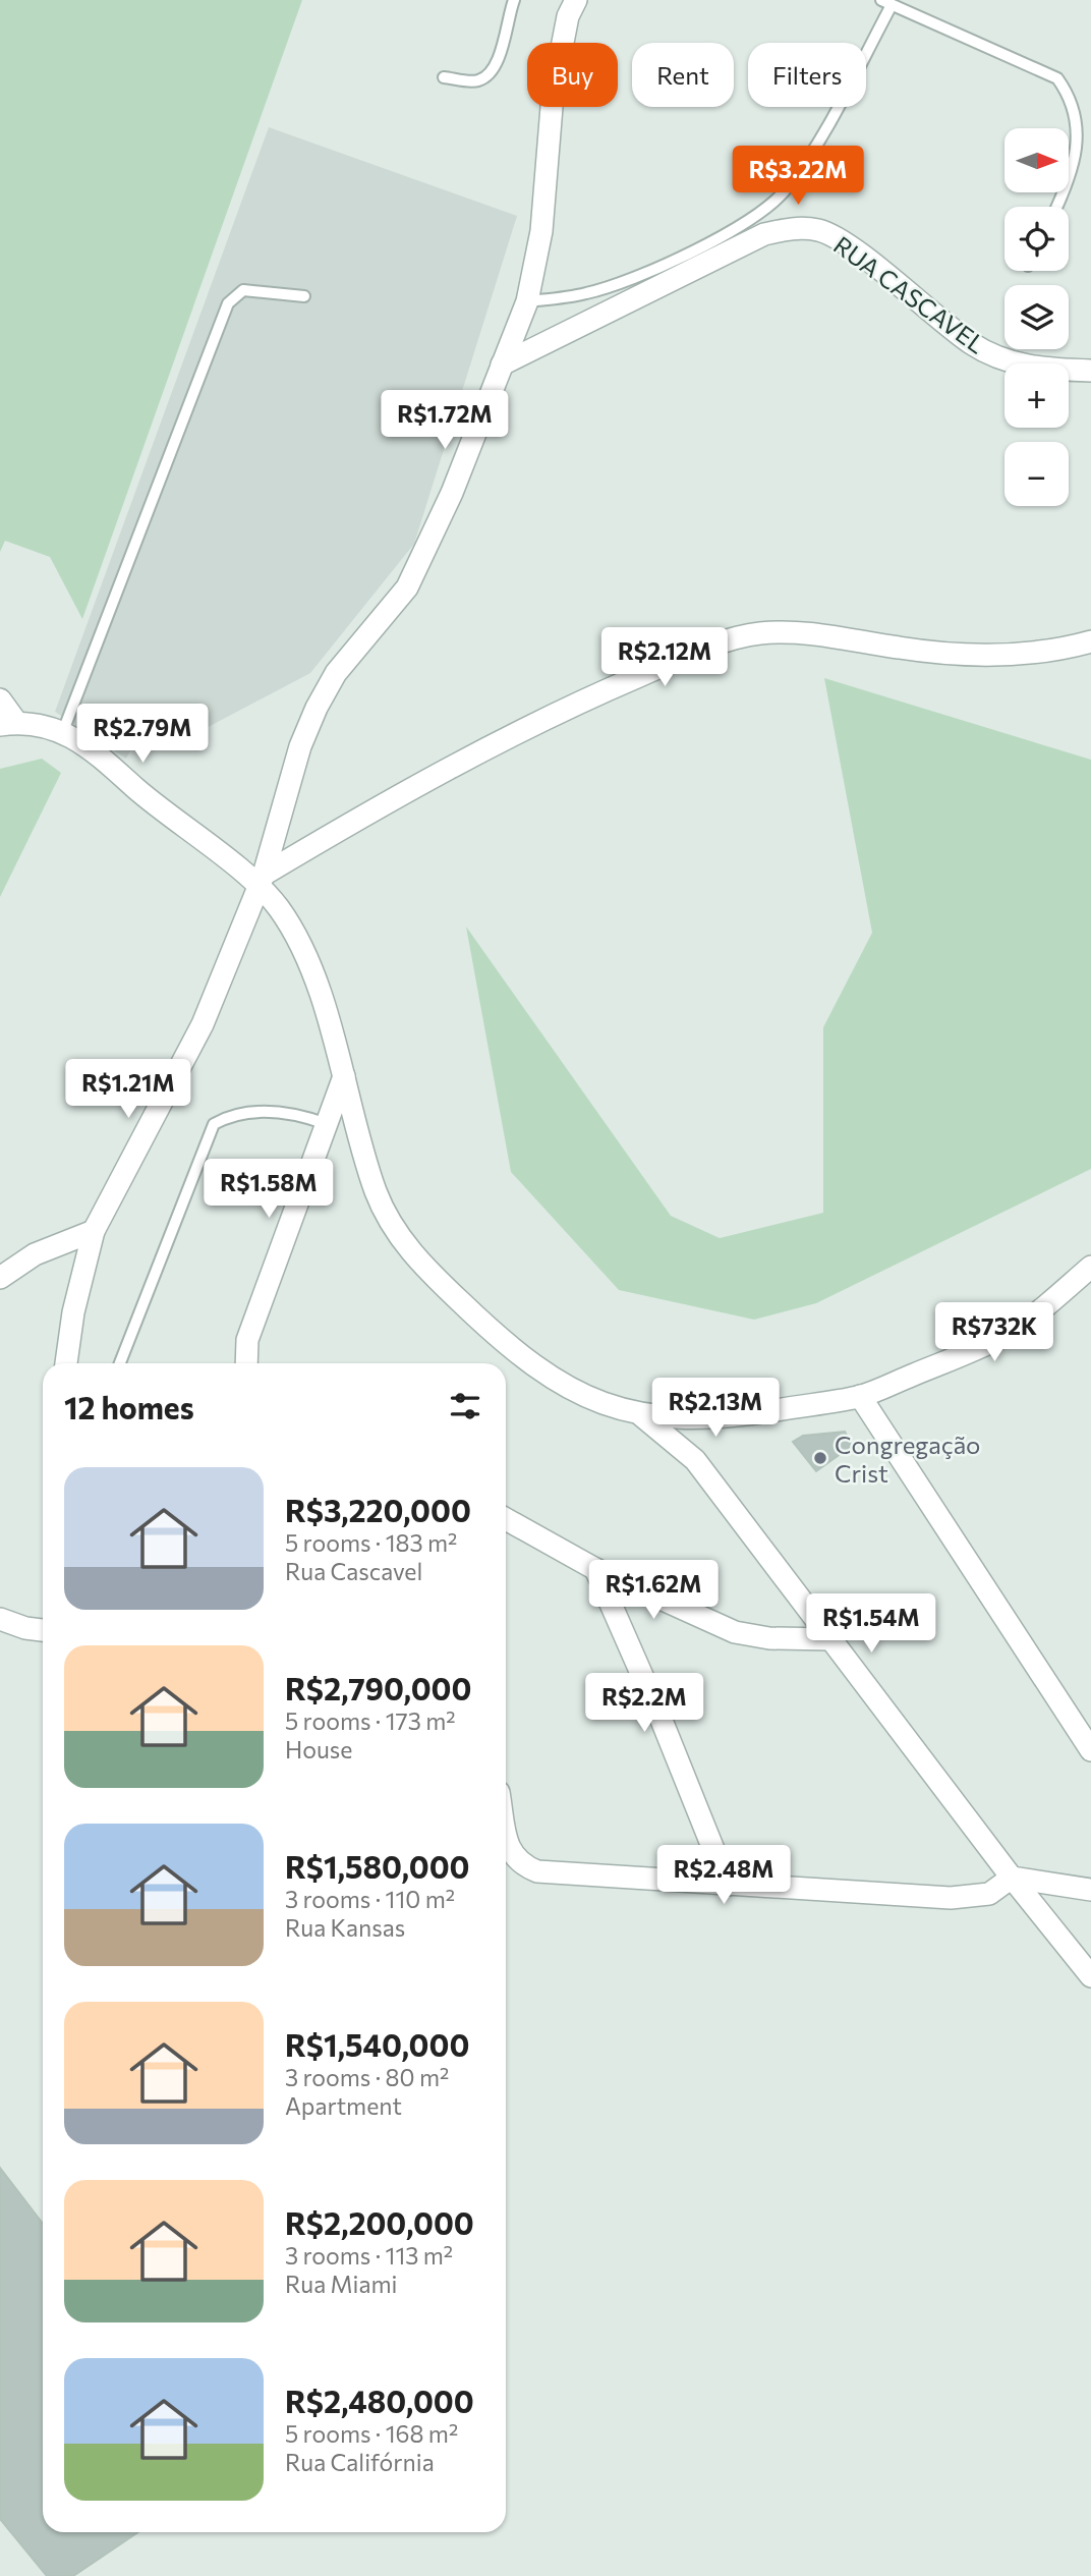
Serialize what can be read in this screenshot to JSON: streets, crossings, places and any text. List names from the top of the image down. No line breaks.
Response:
{"streets":{"street":["RUA CASCAVEL"]},"places":["Congregação Crist"],"north":"right","page":{"chip":["Buy","Rent","Filters"],"map_buttons":["+","−"],"price":["R$3.22M","R$1.72M","R$2.12M","R$2.79M","R$1.21M","R$1.58M","R$732K","R$2.13M","R$1.62M","R$1.54M","R$2.2M","R$2.48M"],"heading":"12 homes","list":[{"name":"R$3,220,000","note":"5 rooms · 183 m² · Rua Cascavel"},{"name":"R$2,790,000","note":"5 rooms · 173 m² · House"},{"name":"R$1,580,000","note":"3 rooms · 110 m² · Rua Kansas"},{"name":"R$1,540,000","note":"3 rooms · 80 m² · Apartment"},{"name":"R$2,200,000","note":"3 rooms · 113 m² · Rua Miami"},{"name":"R$2,480,000","note":"5 rooms · 168 m² · Rua Califórnia"}]}}
